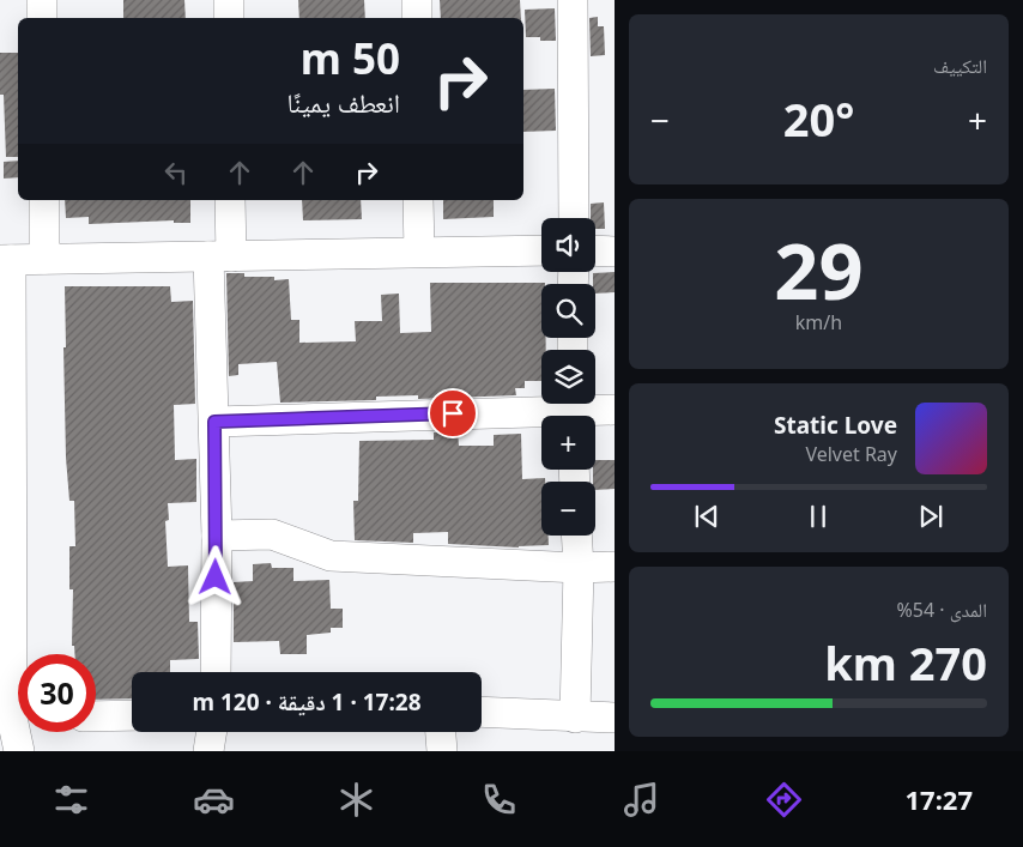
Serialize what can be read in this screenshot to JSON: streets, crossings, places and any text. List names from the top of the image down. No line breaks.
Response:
{"page":{"tile":["التكييف",["29","km/h"],["المدى · 54%","270 km"]],"turn":["50 m","انعطف يمينًا"],"heat":["−","20°","+"],"map_buttons":["+","−"],"song":["Static Love","Velvet Ray"],"limit":"30","trip":"17:28 · 1 دقيقة · 120 m","tabs":"17:27"}}
